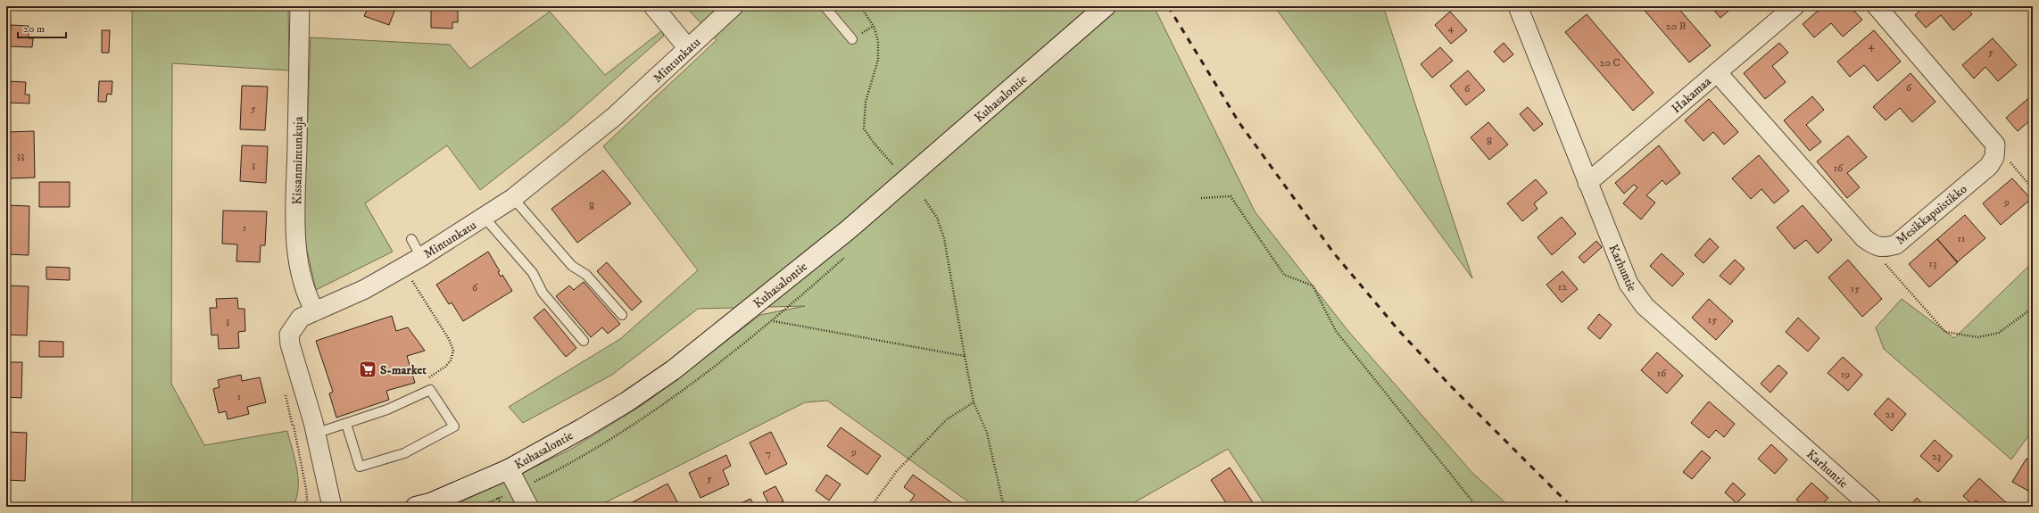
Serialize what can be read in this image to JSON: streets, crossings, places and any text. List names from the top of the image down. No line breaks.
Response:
{"streets":{"main road":["Kuhasalontie"],"street":["Mintunkatu","Hakamaa","Kissanmintunkuja","Mesikkapuistikko","Karhuntie"]},"crossings":[["Mintunkatu","Kissanmintunkuja"],["Hakamaa","Mesikkapuistikko"],["Hakamaa","Karhuntie"]],"places":{"supermarket":["S-market"]},"house_numbers":["20 B","4","4","5","20 C","6","6","5","8","33","3","16","9","8","1","11","13","12","6","15","15","3","16","19","1","21","9","7","23","5"],"scale_bar":"20 m"}
